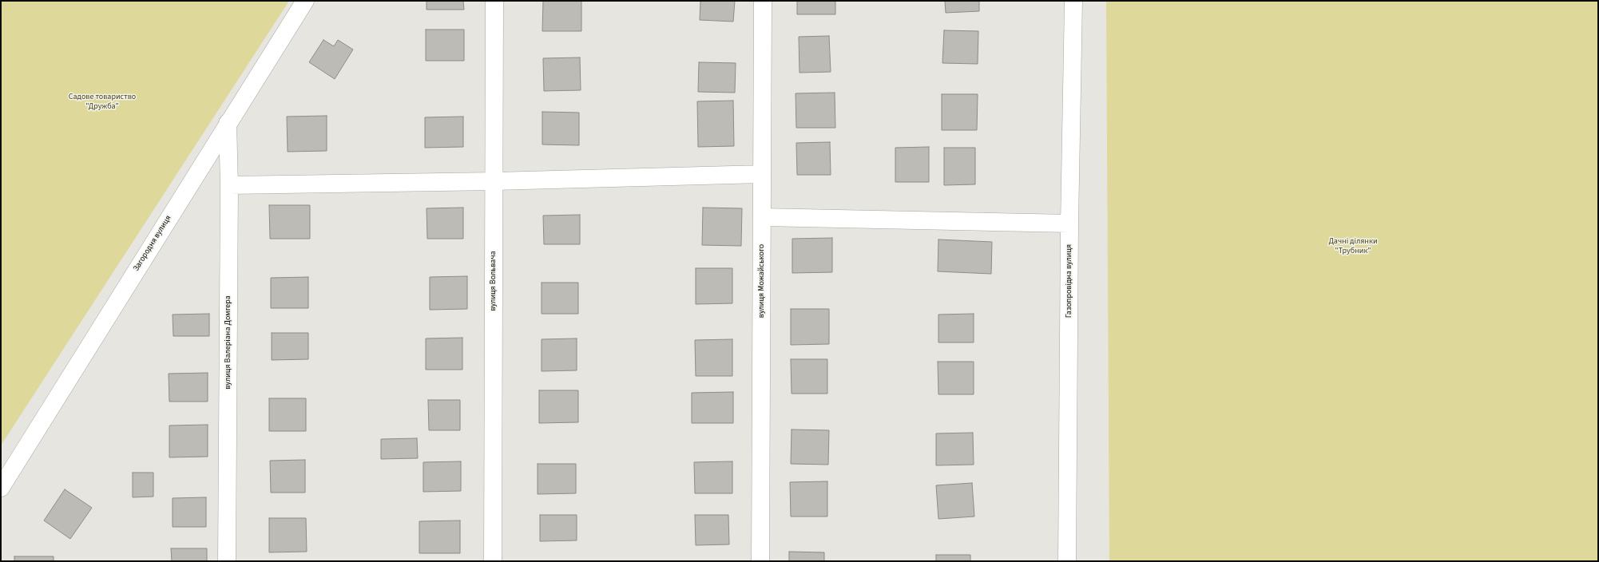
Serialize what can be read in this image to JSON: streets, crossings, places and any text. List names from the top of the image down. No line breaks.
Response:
{"streets":{"street":["Загородня вулиця","вулиця Вольвача","вулиця Можайського","Газопровідна вулиця","вулиця Валеріана Домгера"]},"crossings":[["Загородня вулиця","вулиця Валеріана Домгера"]],"parks":["Садове товариство \"Дружба\"","Дачні ділянки \"Трубник\""]}
